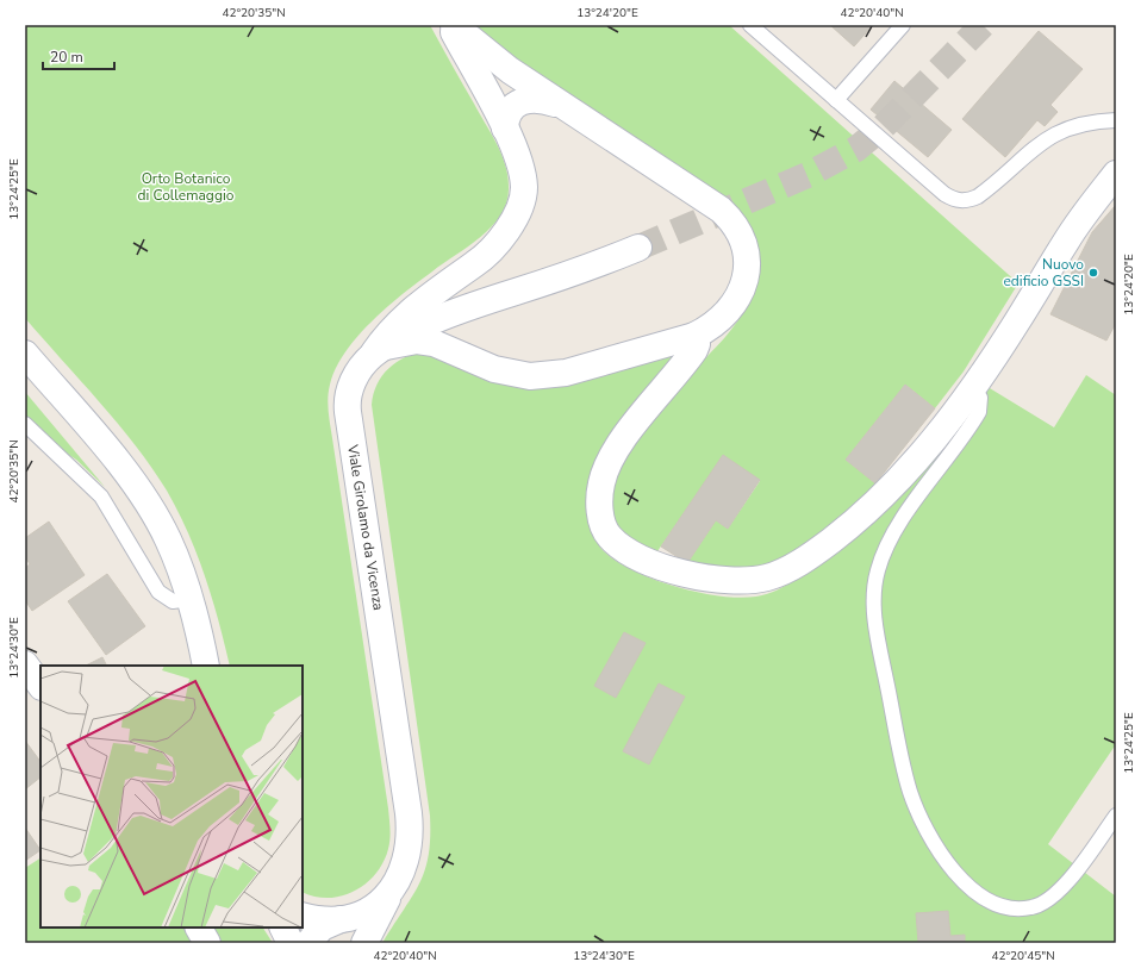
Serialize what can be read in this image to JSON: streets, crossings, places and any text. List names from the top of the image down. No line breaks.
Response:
{"streets":{"street":["Viale Girolamo da Vicenza"]},"parks":["Orto Botanico di Collemaggio"],"places":["Nuovo edificio GSSI"],"scale_bar":"20 m","coordinates":["42°20'35\"N","13°24'20\"E","42°20'40\"N","13°24'25\"E","13°24'30\"E","42°20'45\"N"]}
